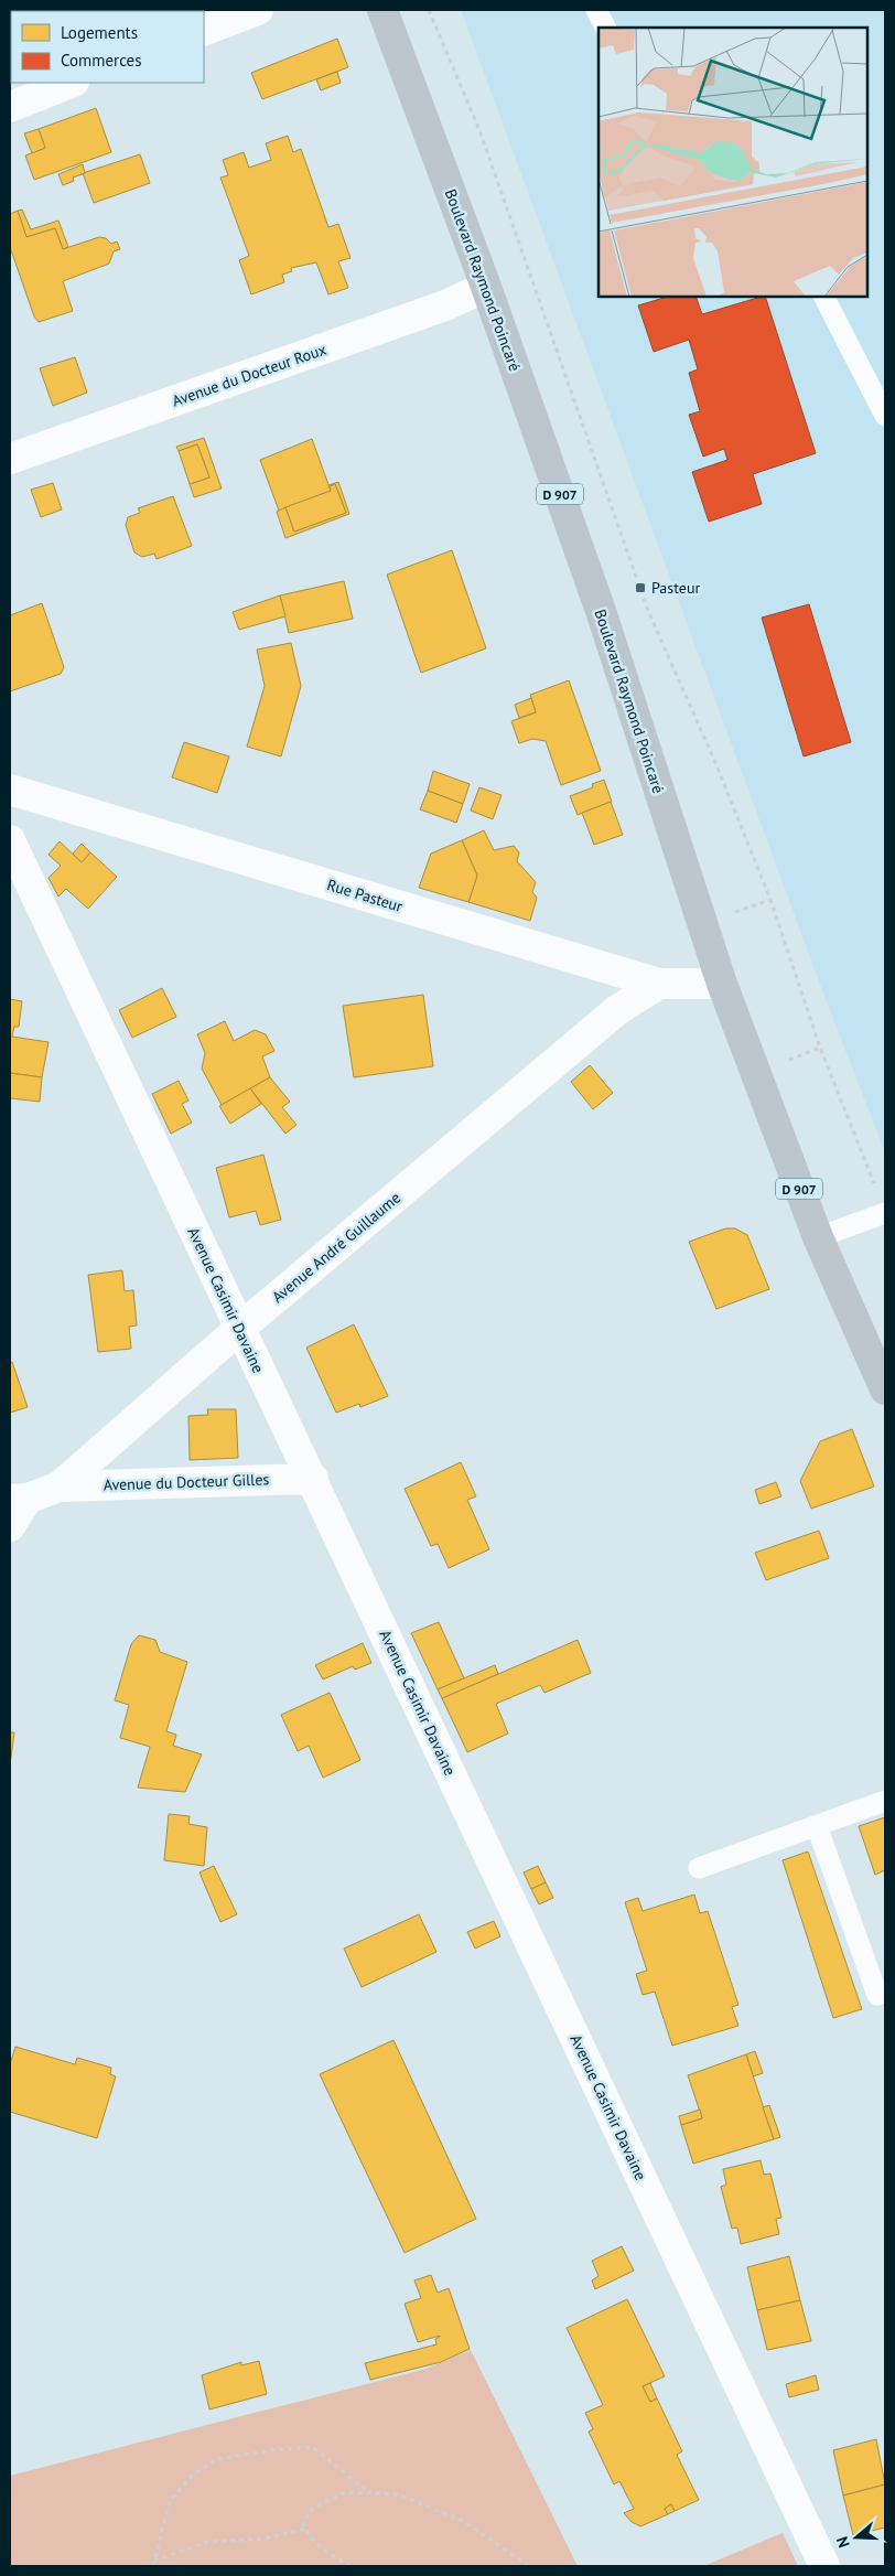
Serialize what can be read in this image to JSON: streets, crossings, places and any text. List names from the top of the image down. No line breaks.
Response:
{"streets":{"main road":["Boulevard Raymond Poincaré","D 907"],"street":["Avenue du Docteur Roux","Rue Pasteur","Avenue André Guillaume","Avenue Casimir Davaine","Avenue du Docteur Gilles"]},"crossings":[["Boulevard Raymond Poincaré","Avenue du Docteur Roux"],["Boulevard Raymond Poincaré","Rue Pasteur"],["Rue Pasteur","Avenue André Guillaume"],["Avenue André Guillaume","Avenue Casimir Davaine"],["Avenue André Guillaume","Avenue du Docteur Gilles"],["Avenue Casimir Davaine","Avenue du Docteur Gilles"]],"places":{"transit":["Pasteur"]},"legend":["Logements","Commerces"],"north":"left"}
